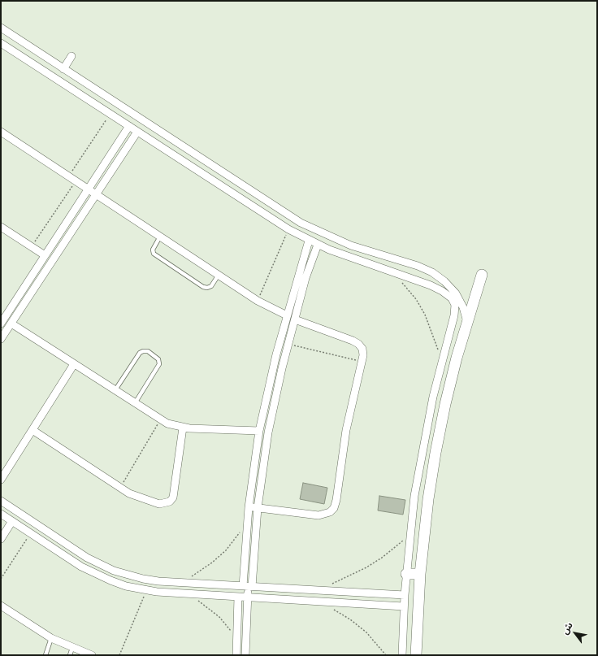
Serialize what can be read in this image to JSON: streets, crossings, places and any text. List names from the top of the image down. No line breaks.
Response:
{"north":"top left"}
